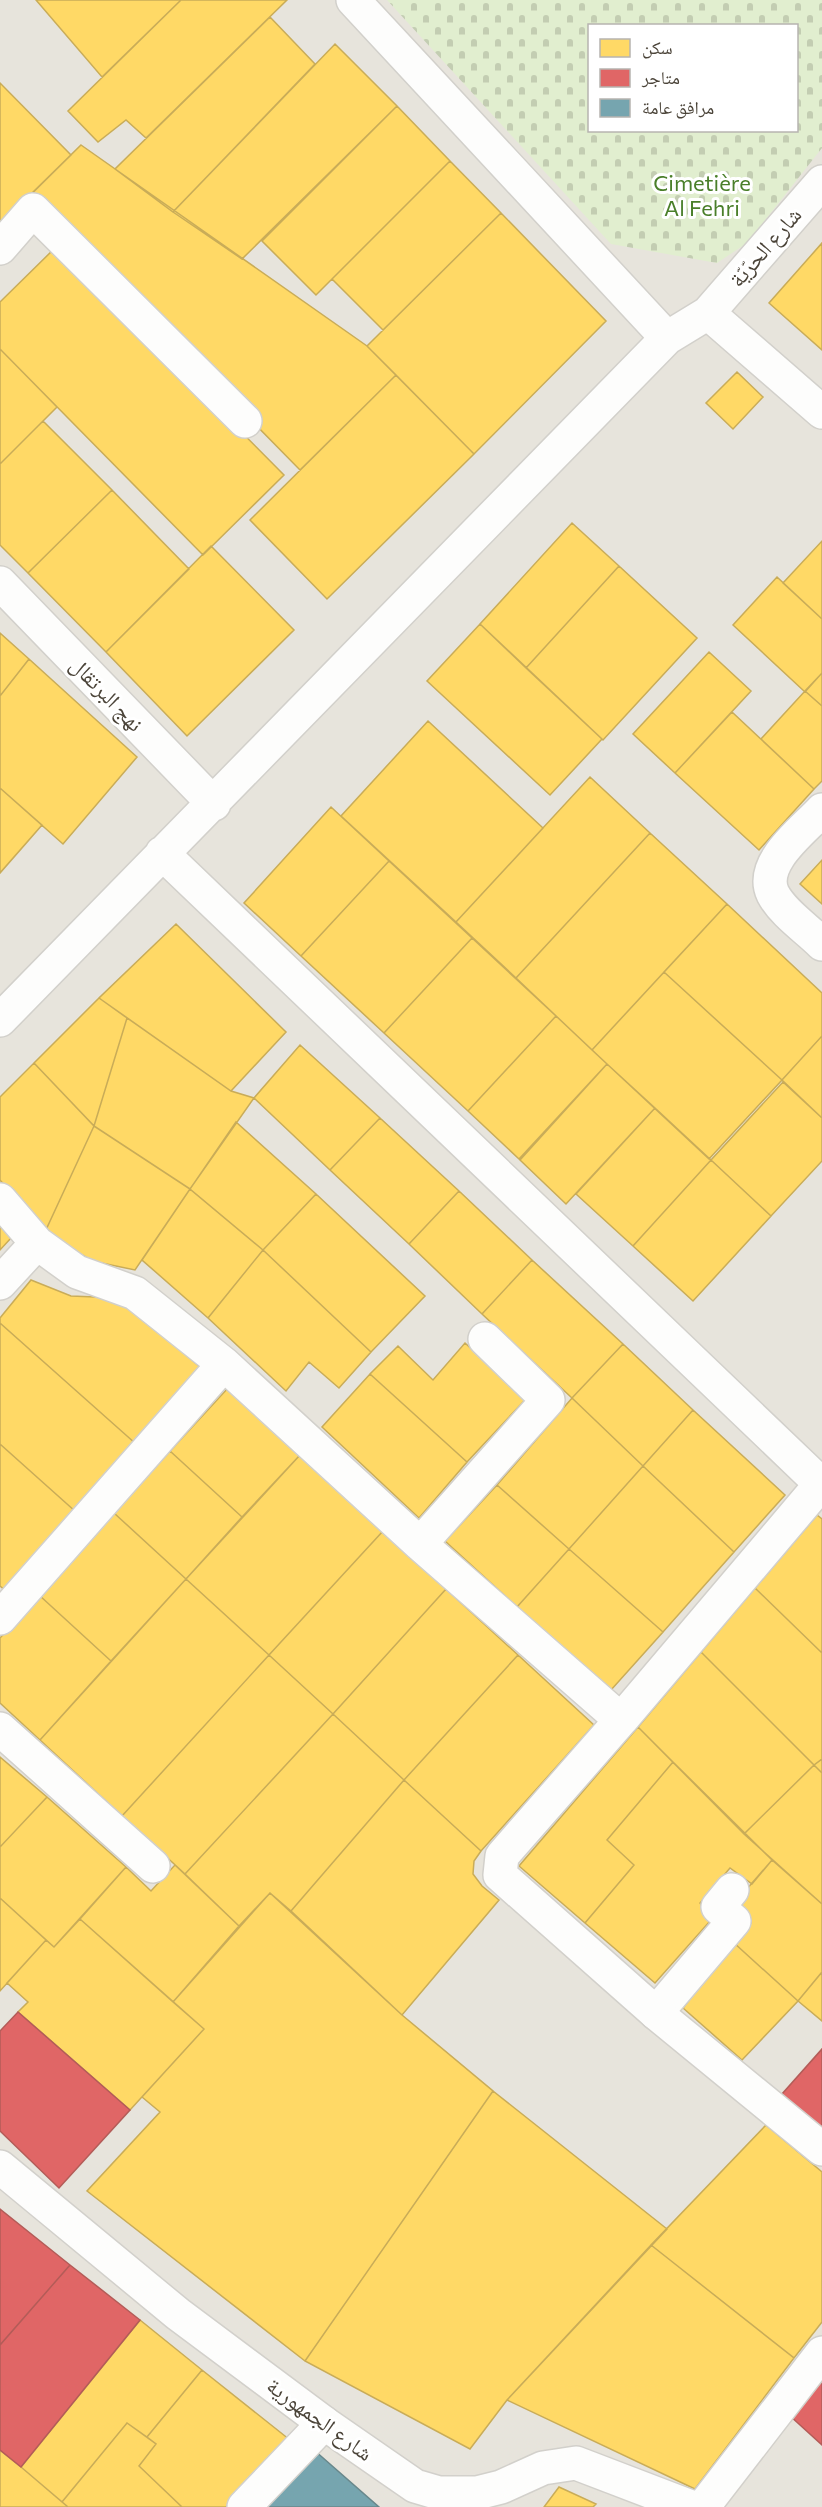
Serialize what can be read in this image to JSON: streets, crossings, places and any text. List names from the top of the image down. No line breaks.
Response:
{"streets":{"street":["شارع الحرّيّة","نهج البرتقال","شارع الجمهورية"]},"crossings":[["شارع الحرّيّة","نهج البرتقال"]],"parks":["Cimetière Al Fehri"],"legend":["سكن","متاجر","مرافق عامة"]}
